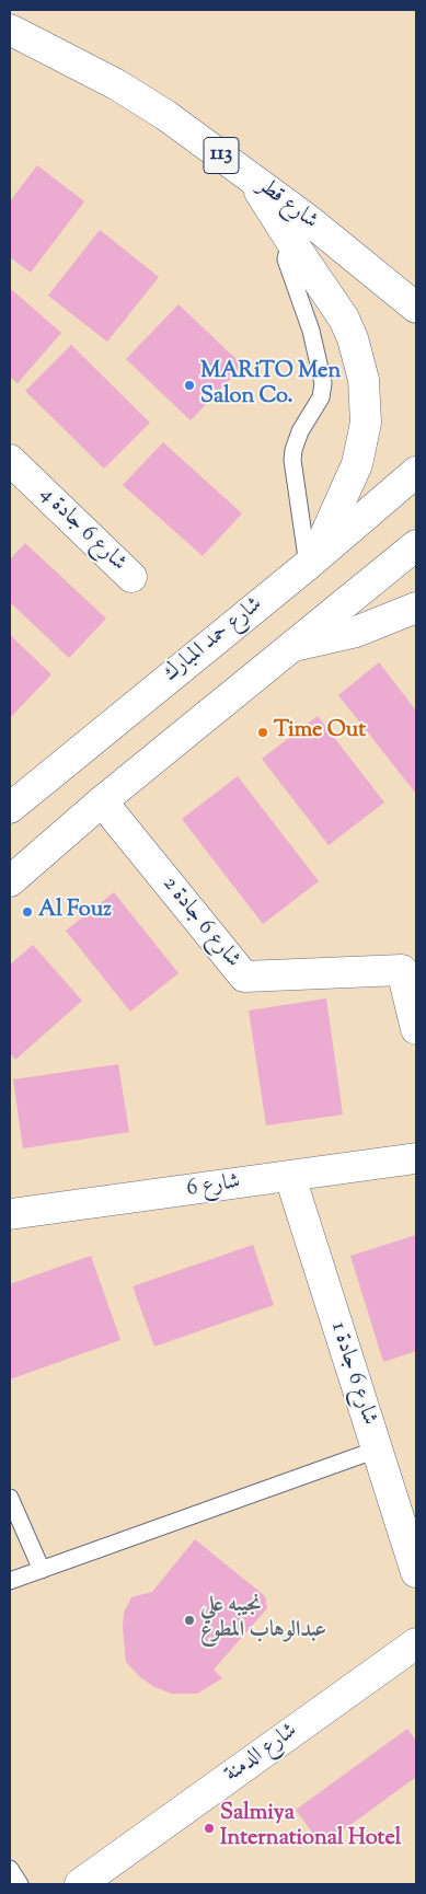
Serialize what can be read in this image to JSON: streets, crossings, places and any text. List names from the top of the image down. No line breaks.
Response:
{"streets":{"main road":["113","شارع قطر","شارع 6 جادة 4","شارع حمد المبارك","شارع 6 جادة 2","شارع 6","شارع 6 جادة 1","شارع الدمنة"]},"crossings":[["شارع 6","شارع 6 جادة 1"]],"places":["MARiTO Men Salon Co.","Time Out","Al Fouz","نجيبه علي عبدالوهاب المطوع","Salmiya International Hotel"]}
